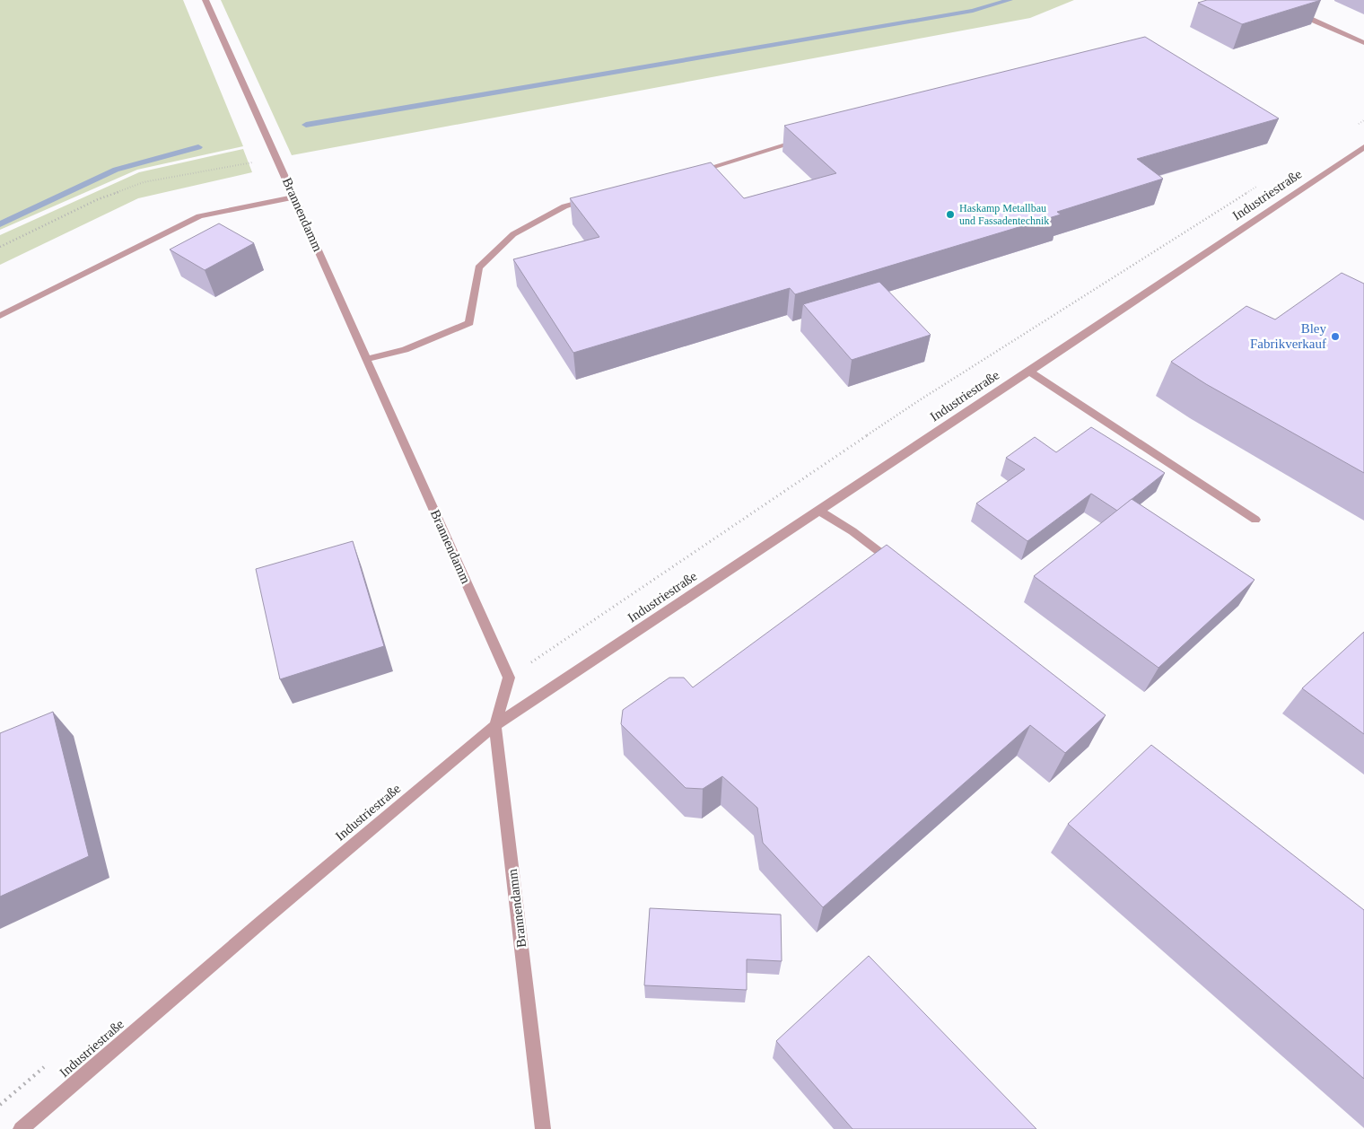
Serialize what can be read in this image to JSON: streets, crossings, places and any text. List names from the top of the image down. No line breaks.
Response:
{"streets":{"street":["Industriestraße","Brannendamm"]},"crossings":[["Industriestraße","Brannendamm"]],"places":["Haskamp Metallbau und Fassadentechnik","Bley Fabrikverkauf"]}
